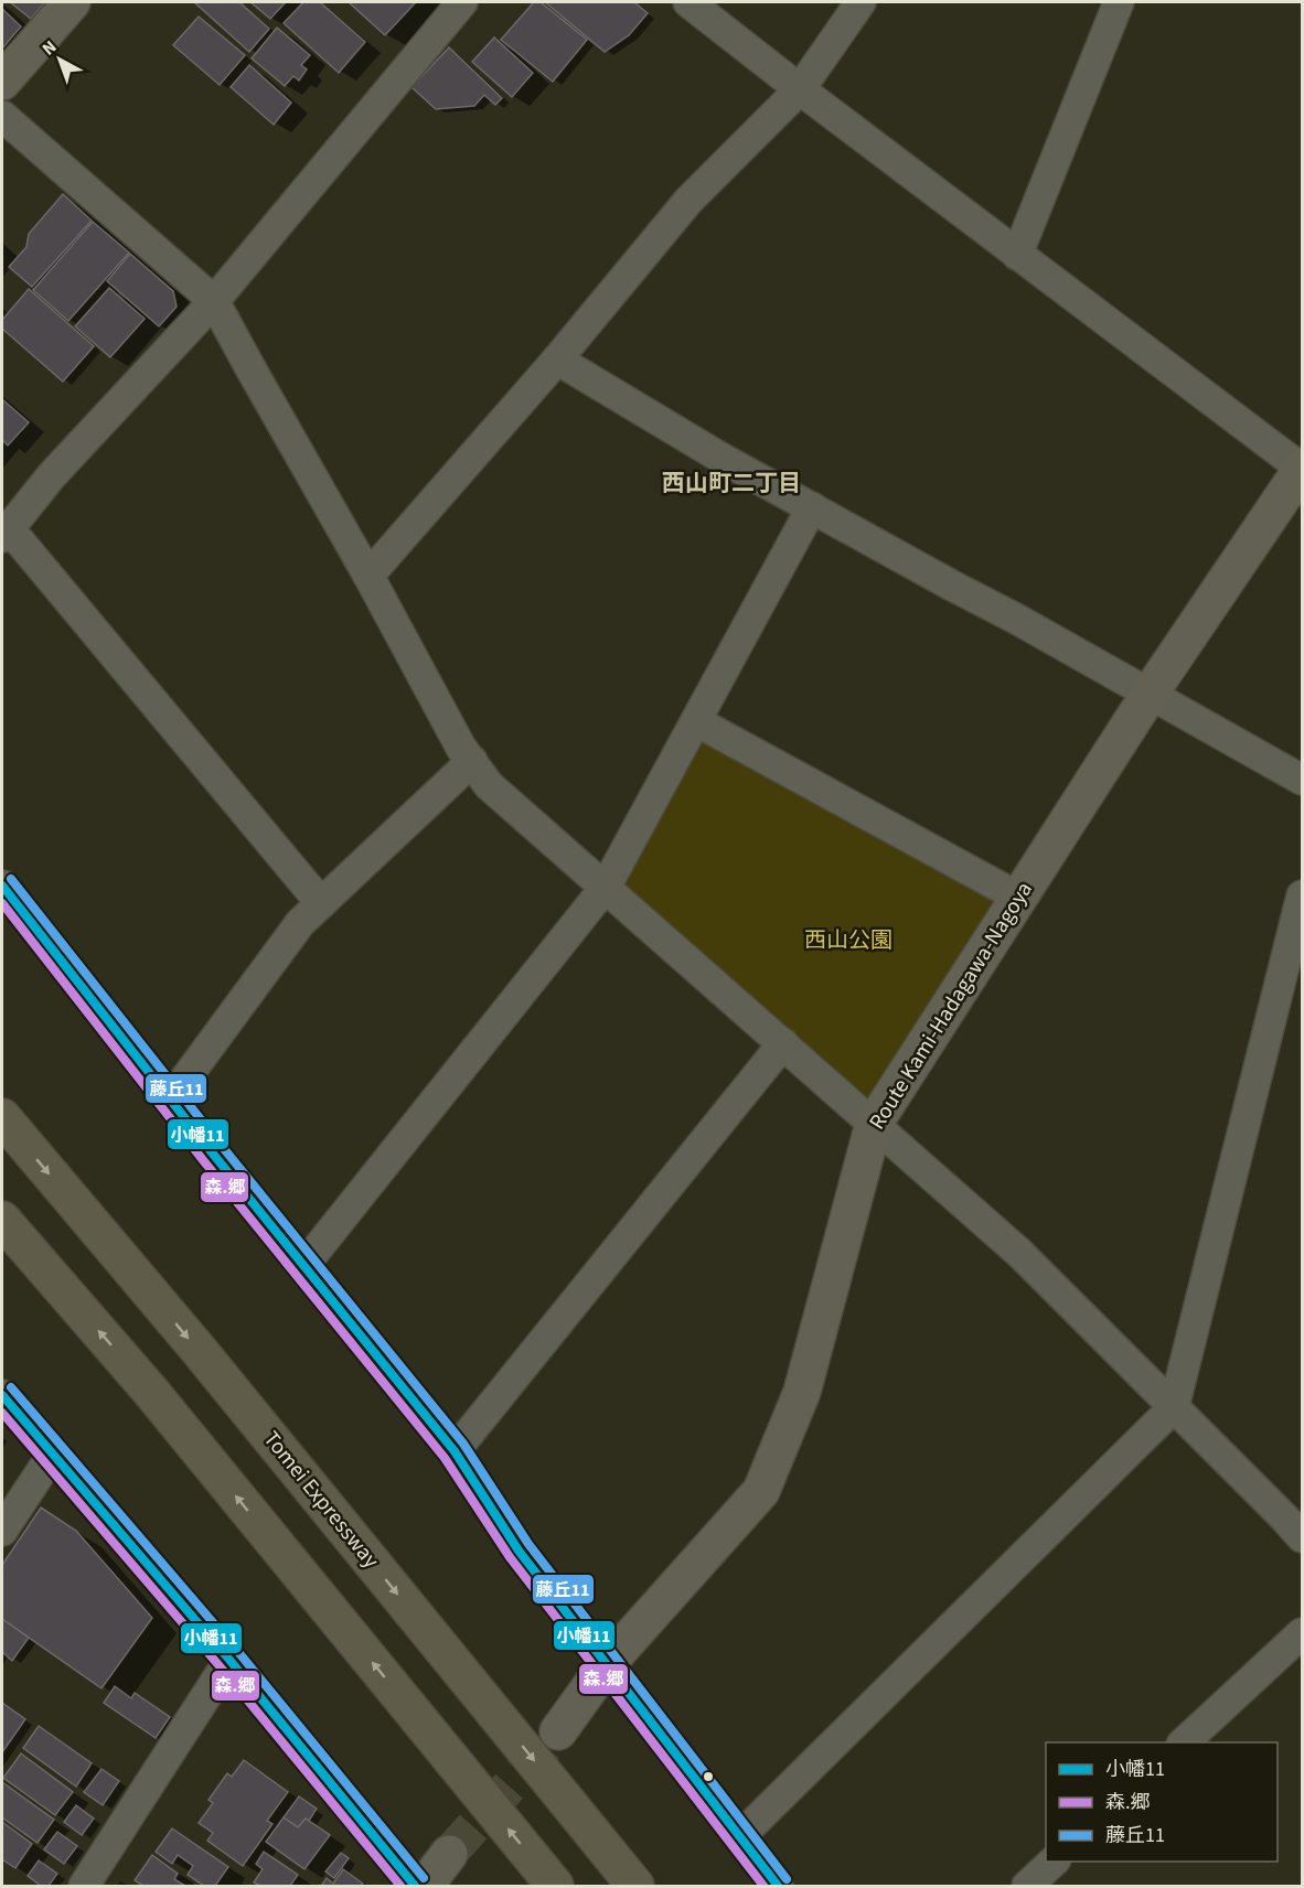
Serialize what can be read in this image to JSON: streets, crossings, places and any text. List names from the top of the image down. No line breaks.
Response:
{"streets":{"highway":["Tomei Expressway"],"main road":["Route Kami-Hadagawa-Nagoya"]},"districts":["西山町二丁目"],"parks":["西山公園"],"lines":["transit line 藤丘11","transit line 小幡11","transit line 森.郷"],"legend":["小幡11","森.郷","藤丘11"],"north":"top left"}
